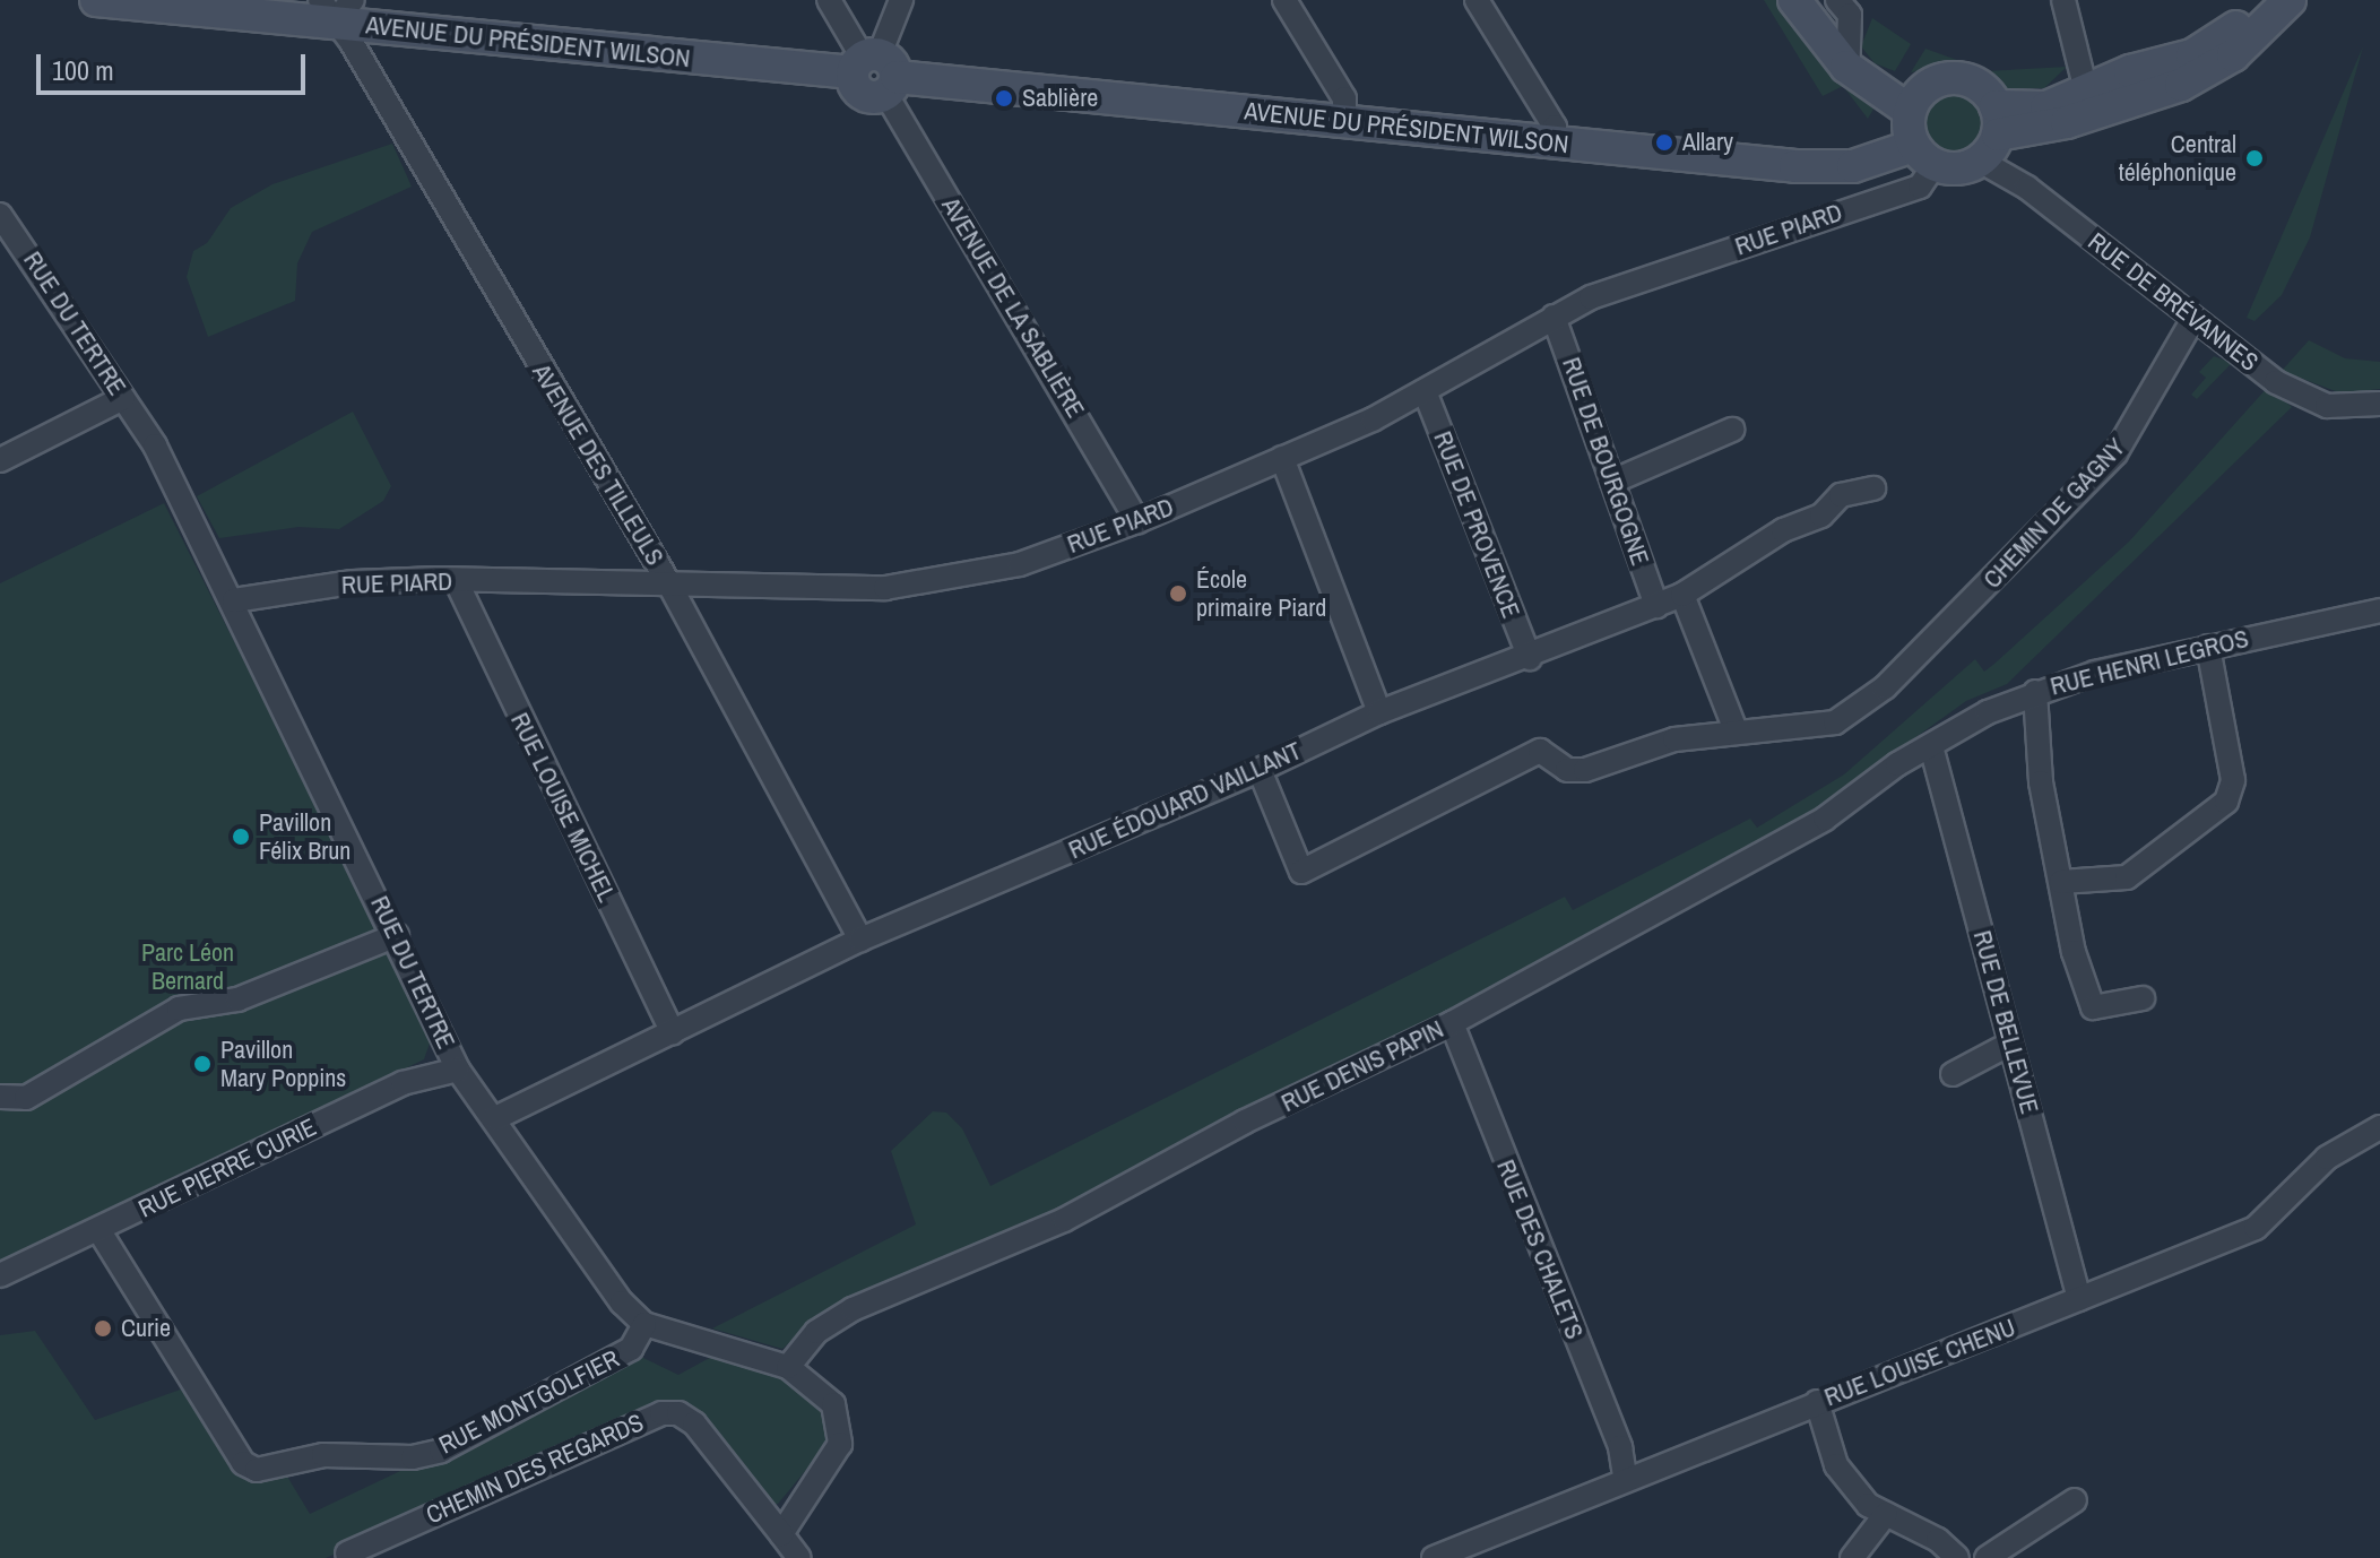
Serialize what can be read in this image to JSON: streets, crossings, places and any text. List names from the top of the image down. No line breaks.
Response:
{"streets":{"street":["AVENUE DU PRÉSIDENT WILSON","RUE PIARD","RUE DE BRÉVANNES","AVENUE DE LA SABLIÈRE","RUE DU TERTRE","RUE DE BOURGOGNE","AVENUE DES TILLEULS","CHEMIN DE GAGNY","RUE DE PROVENCE","RUE HENRI LEGROS","RUE ÉDOUARD VAILLANT","RUE LOUISE MICHEL","RUE DE BELLEVUE","RUE DENIS PAPIN","RUE PIERRE CURIE","RUE DES CHALETS","RUE LOUISE CHENU","RUE MONTGOLFIER","CHEMIN DES REGARDS"]},"crossings":[["AVENUE DU PRÉSIDENT WILSON","RUE PIARD"],["AVENUE DU PRÉSIDENT WILSON","RUE DE BRÉVANNES"],["AVENUE DU PRÉSIDENT WILSON","AVENUE DE LA SABLIÈRE"],["AVENUE DU PRÉSIDENT WILSON","AVENUE DES TILLEULS"],["RUE PIARD","RUE DE BRÉVANNES"],["RUE PIARD","AVENUE DE LA SABLIÈRE"],["RUE PIARD","RUE DU TERTRE"],["RUE PIARD","RUE DE BOURGOGNE"],["RUE PIARD","AVENUE DES TILLEULS"],["RUE PIARD","RUE DE PROVENCE"],["RUE PIARD","RUE LOUISE MICHEL"],["RUE DE BRÉVANNES","CHEMIN DE GAGNY"],["RUE DU TERTRE","RUE ÉDOUARD VAILLANT"],["RUE DU TERTRE","RUE PIERRE CURIE"],["RUE DU TERTRE","RUE MONTGOLFIER"],["RUE DE BOURGOGNE","RUE ÉDOUARD VAILLANT"],["AVENUE DES TILLEULS","RUE ÉDOUARD VAILLANT"],["CHEMIN DE GAGNY","RUE ÉDOUARD VAILLANT"],["RUE DE PROVENCE","RUE ÉDOUARD VAILLANT"],["RUE HENRI LEGROS","RUE DE BELLEVUE"],["RUE HENRI LEGROS","RUE DENIS PAPIN"],["RUE ÉDOUARD VAILLANT","RUE LOUISE MICHEL"],["RUE DE BELLEVUE","RUE DENIS PAPIN"],["RUE DE BELLEVUE","RUE LOUISE CHENU"],["RUE DENIS PAPIN","RUE DES CHALETS"],["RUE PIERRE CURIE","RUE MONTGOLFIER"],["RUE DES CHALETS","RUE LOUISE CHENU"]],"parks":["Parc Léon Bernard"],"places":["Sablière","Allary","Central téléphonique","École primaire Piard","Pavillon Félix Brun","Pavillon Mary Poppins","Curie"],"scale_bar":"100 m"}
